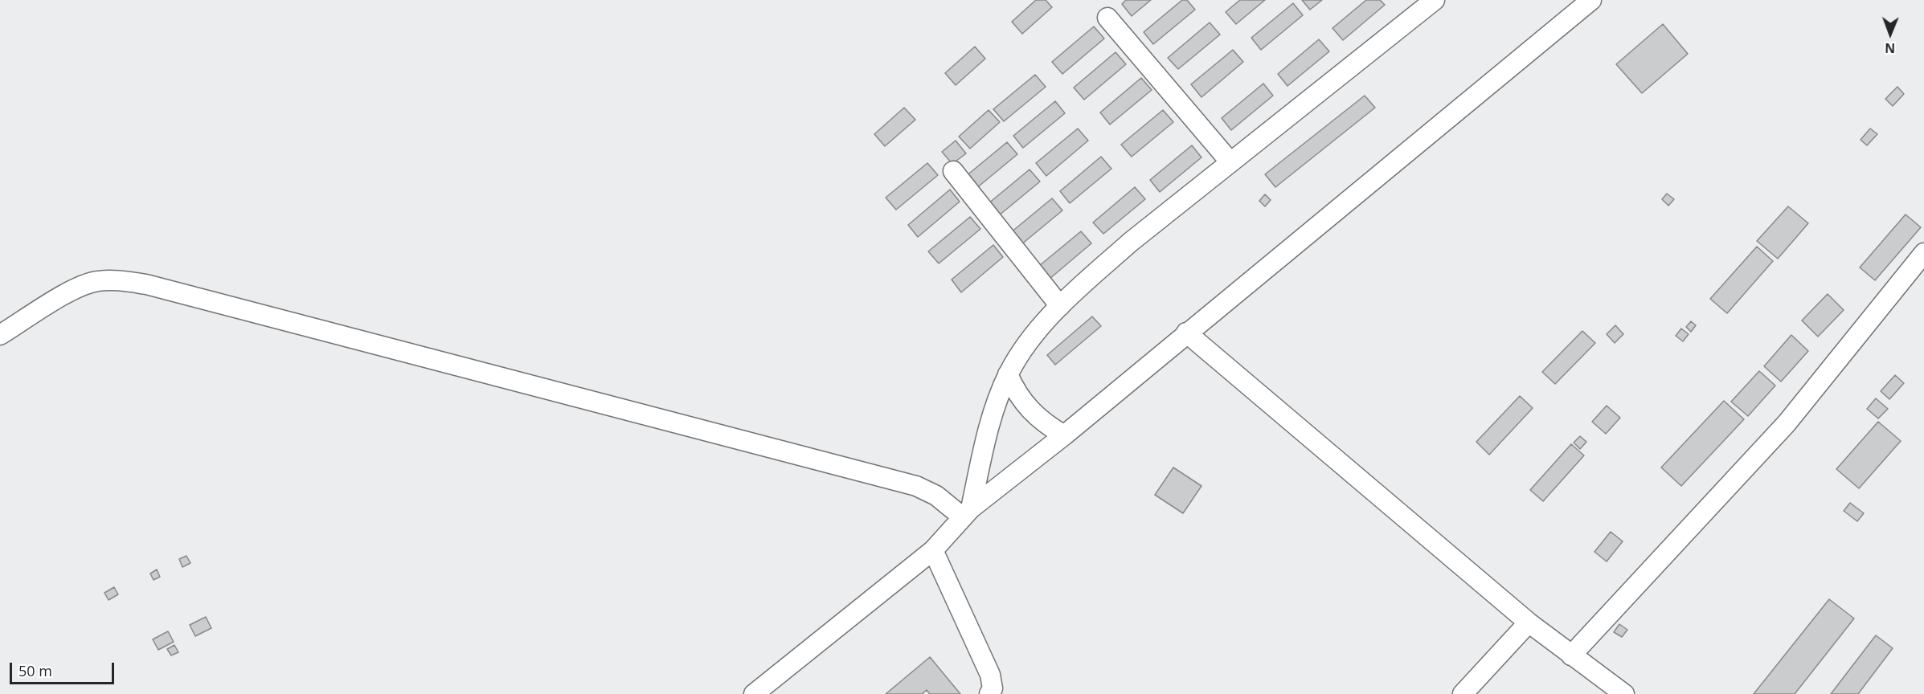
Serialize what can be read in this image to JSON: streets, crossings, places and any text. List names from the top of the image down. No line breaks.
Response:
{"scale_bar":"50 m","north":"bottom"}
